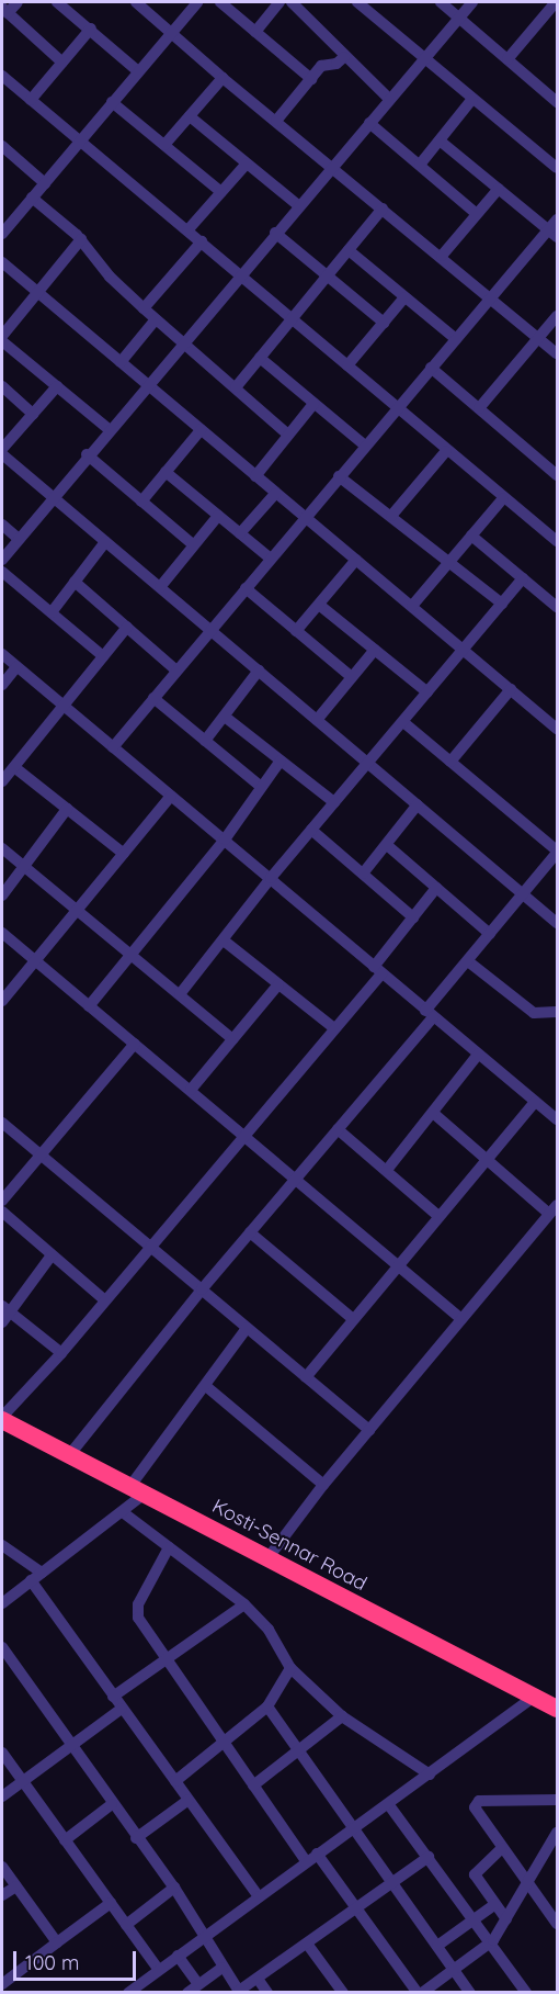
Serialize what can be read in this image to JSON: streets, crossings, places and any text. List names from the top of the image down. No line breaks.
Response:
{"streets":{"highway":["Kosti-Sennar Road"]},"scale_bar":"100 m"}
